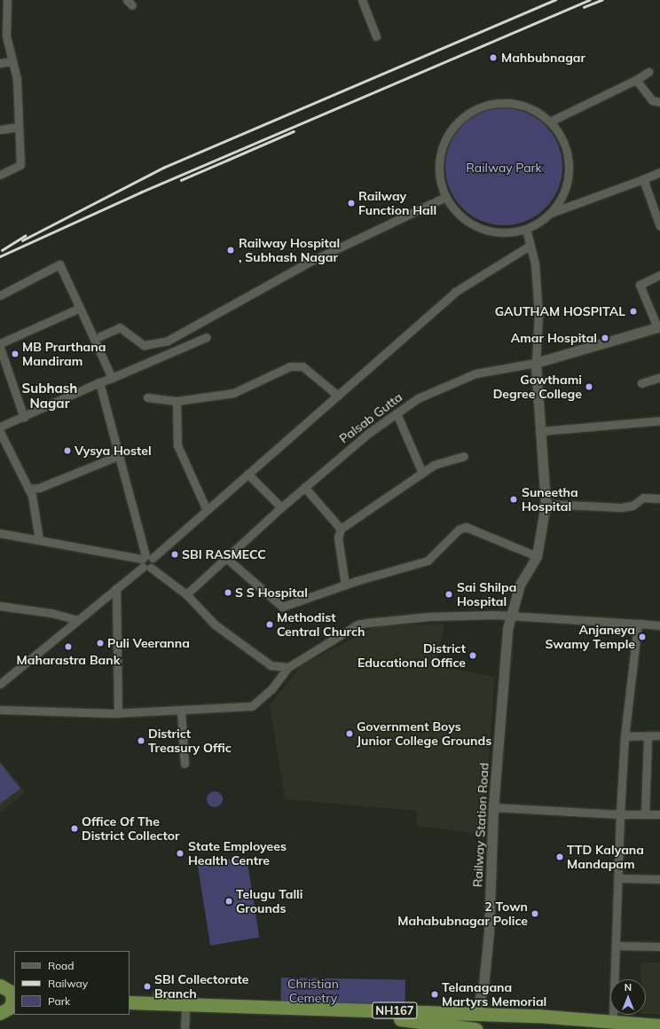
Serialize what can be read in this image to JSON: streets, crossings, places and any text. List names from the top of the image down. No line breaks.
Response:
{"streets":{"highway":["NH167"],"street":["Palsab Gutta","Railway Station Road"]},"crossings":[["Railway Station Road","NH167"]],"districts":["Subhash Nagar"],"parks":["Railway Park","Christian Cemetry"],"places":["Mahbubnagar","Railway Function Hall","Railway Hospital , Subhash Nagar","GAUTHAM HOSPITAL","Amar Hospital","MB Prarthana Mandiram","Gowthami Degree College","Vysya Hostel","Suneetha Hospital","SBI RASMECC","S S Hospital","Sai Shilpa Hospital","Methodist Central Church","Anjaneya Swamy Temple","Puli Veeranna","Maharastra Bank","District Educational Office","Government Boys Junior College Grounds","District Treasury Offic","Office Of The District Collector","State Employees Health Centre","TTD Kalyana Mandapam","Telugu Talli Grounds","2 Town Mahabubnagar Police","SBI Collectorate Branch","Telanagana Martyrs Memorial"],"legend":["Road","Railway","Park"],"north":"top"}
